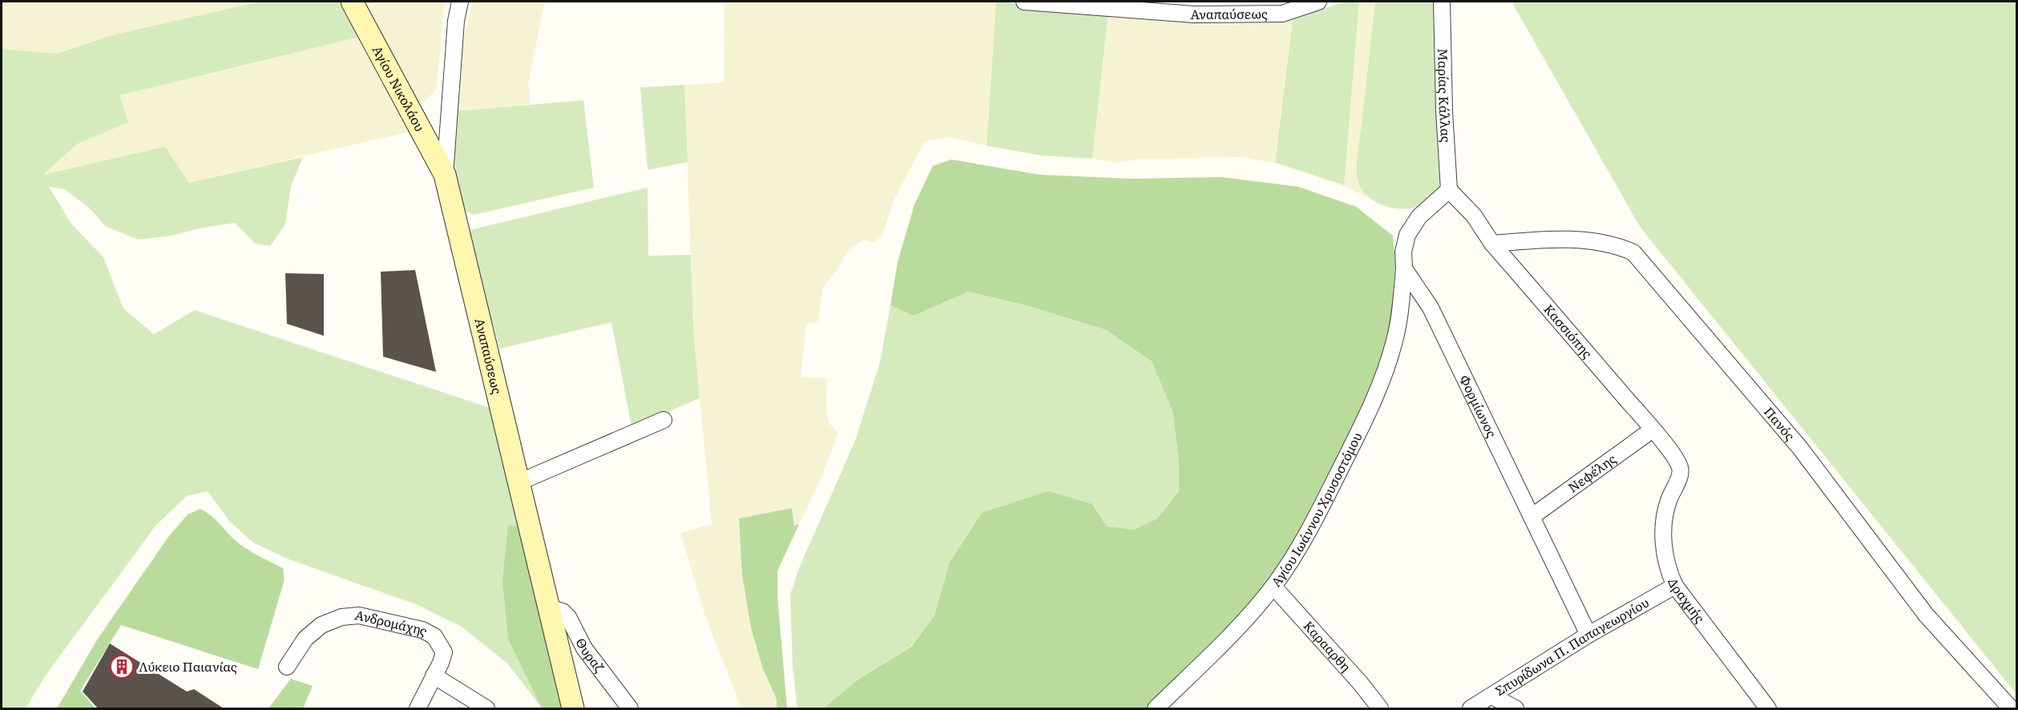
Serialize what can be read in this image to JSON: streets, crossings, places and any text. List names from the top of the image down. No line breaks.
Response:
{"streets":{"street":["Αναπαύσεως","Αγίου Νικολάου","Μαρίας Κάλλας","Κασσιόπης","Φορμίωνος","Πανός","Νεφέλης","Αγίου Ιωάννου Χρυσοστόμου","Δραχμής","Ανδρομάχης","Καρααρθη","Σπυρίδωνα Π. Παπαγεωργίου","Θυραζ"]},"crossings":[["Αναπαύσεως","Αγίου Νικολάου"],["Αναπαύσεως","Θυραζ"],["Μαρίας Κάλλας","Κασσιόπης"],["Κασσιόπης","Πανός"],["Κασσιόπης","Νεφέλης"],["Κασσιόπης","Δραχμής"],["Φορμίωνος","Νεφέλης"],["Φορμίωνος","Αγίου Ιωάννου Χρυσοστόμου"],["Φορμίωνος","Σπυρίδωνα Π. Παπαγεωργίου"],["Αγίου Ιωάννου Χρυσοστόμου","Καρααρθη"],["Δραχμής","Σπυρίδωνα Π. Παπαγεωργίου"]],"places":{"building":["Λύκειο Παιανίας"]}}
